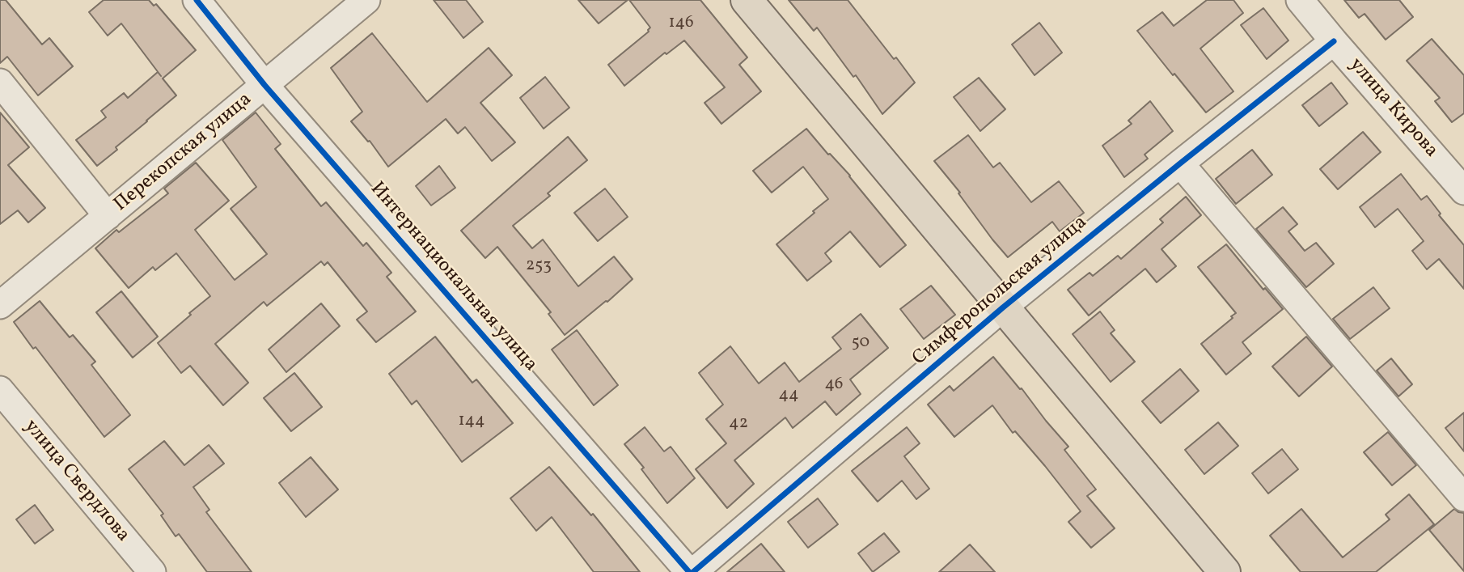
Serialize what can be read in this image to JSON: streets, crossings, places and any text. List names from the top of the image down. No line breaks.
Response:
{"streets":{"street":["улица Кирова","Перекопская улица","Интернациональная улица","Симферопольская улица","улица Свердлова"]},"crossings":[["улица Кирова","Симферопольская улица"],["Перекопская улица","Интернациональная улица"],["Интернациональная улица","Симферопольская улица"]],"house_numbers":["146","253","50","46","44","144","42"]}
